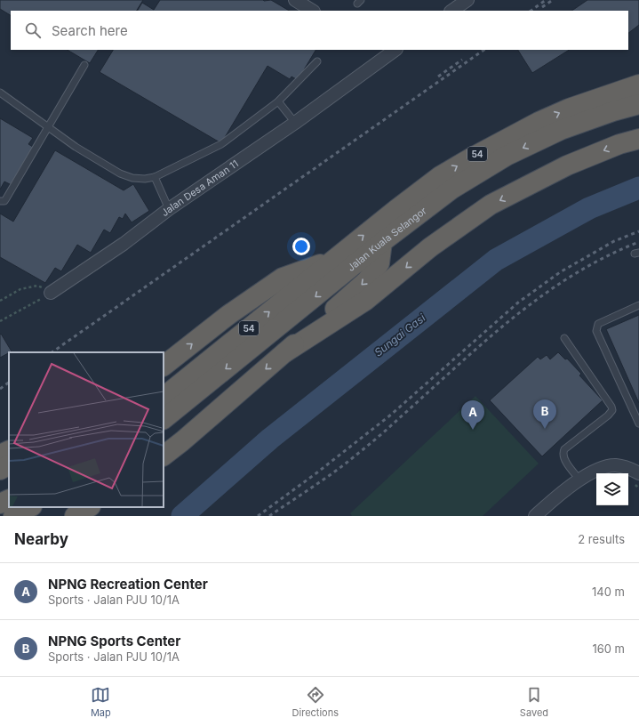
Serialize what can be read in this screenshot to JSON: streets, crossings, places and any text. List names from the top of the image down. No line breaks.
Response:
{"streets":{"highway":["54","Jalan Kuala Selangor"],"street":["Jalan Desa Aman 11"]},"water":["Sungai Gasi"],"page":{"search":"Search here","pins":["B","A"],"heading":["Nearby","2 results"],"list":[{"mark":"A","name":"NPNG Recreation Center","note":"Sports · Jalan PJU 10/1A","value":"140 m"},{"mark":"B","name":"NPNG Sports Center","note":"Sports · Jalan PJU 10/1A","value":"160 m"}],"nav":["Map","Directions","Saved"]}}
